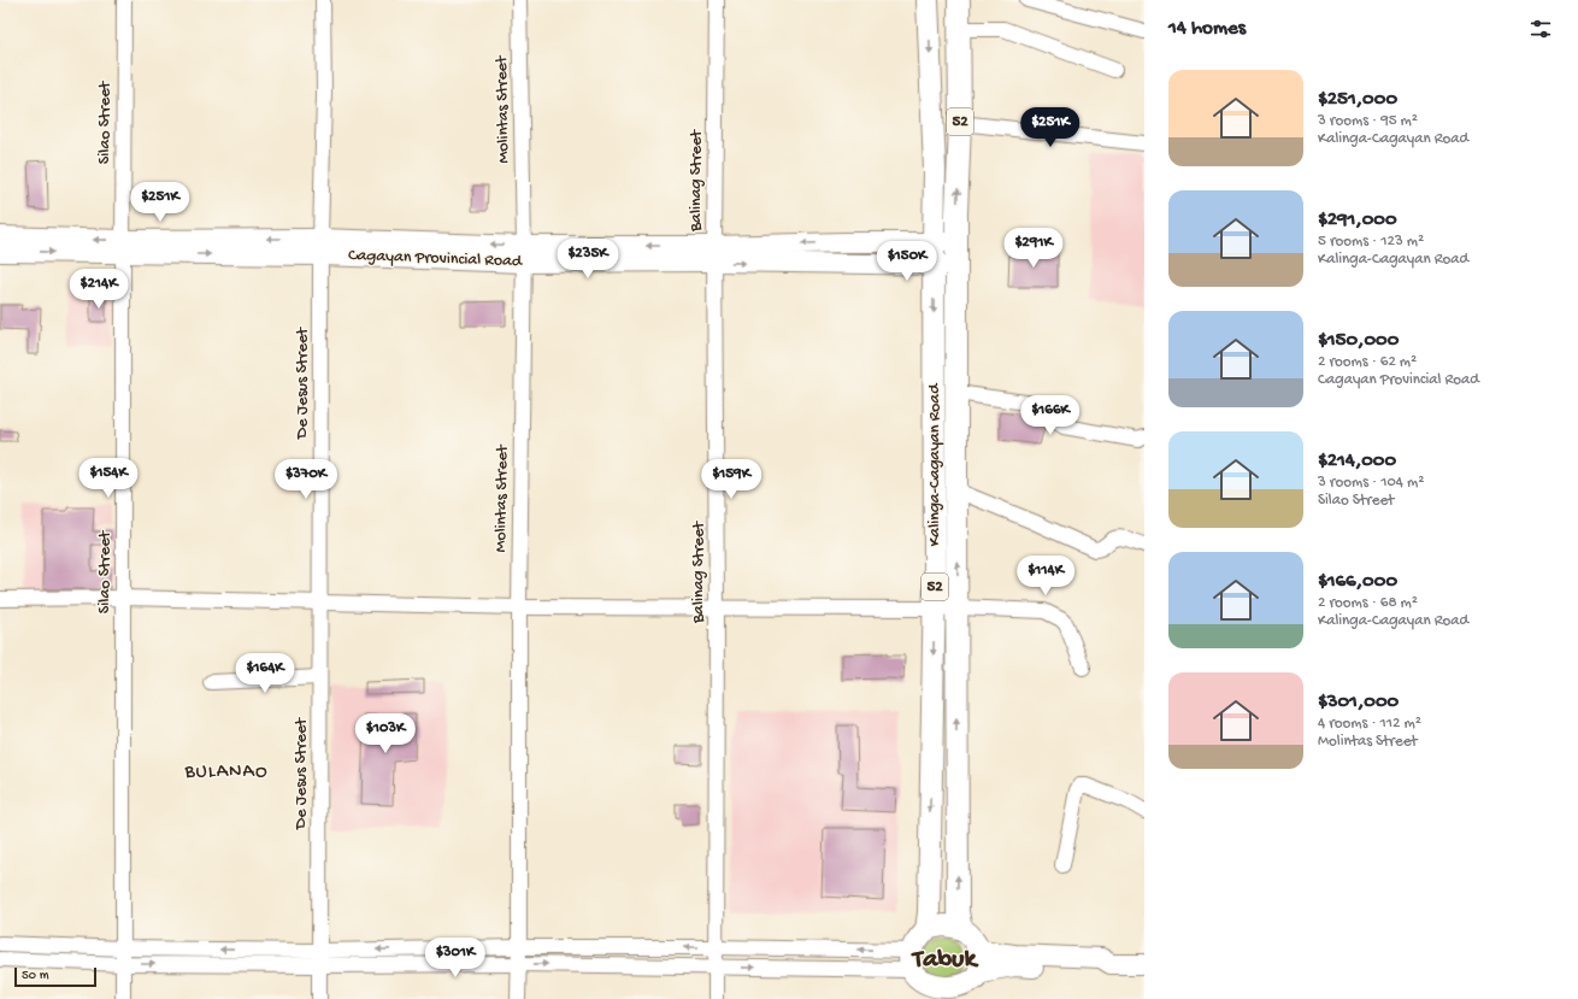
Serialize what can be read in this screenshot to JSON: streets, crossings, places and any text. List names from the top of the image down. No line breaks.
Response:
{"streets":{"highway":["52","Kalinga-Cagayan Road"],"main road":["Cagayan Provincial Road"],"street":["Molintas Street","Silao Street","Balinag Street","De Jesus Street"]},"crossings":[["Molintas Street","Cagayan Provincial Road"],["Silao Street","Cagayan Provincial Road"],["Balinag Street","Cagayan Provincial Road"],["Cagayan Provincial Road","De Jesus Street"],["Cagayan Provincial Road","Kalinga-Cagayan Road"]],"districts":["BULANAO","Tabuk"],"scale_bar":"50 m","page":{"heading":"14 homes","list":[{"name":"$251,000","note":"3 rooms · 95 m² · Kalinga-Cagayan Road"},{"name":"$291,000","note":"5 rooms · 123 m² · Kalinga-Cagayan Road"},{"name":"$150,000","note":"2 rooms · 62 m² · Cagayan Provincial Road"},{"name":"$214,000","note":"3 rooms · 104 m² · Silao Street"},{"name":"$166,000","note":"2 rooms · 68 m² · Kalinga-Cagayan Road"},{"name":"$301,000","note":"4 rooms · 112 m² · Molintas Street"}],"price":["$251K","$251K","$291K","$235K","$150K","$214K","$166K","$154K","$370K","$159K","$114K","$164K","$103K","$301K"],"scale":"50 m"}}
